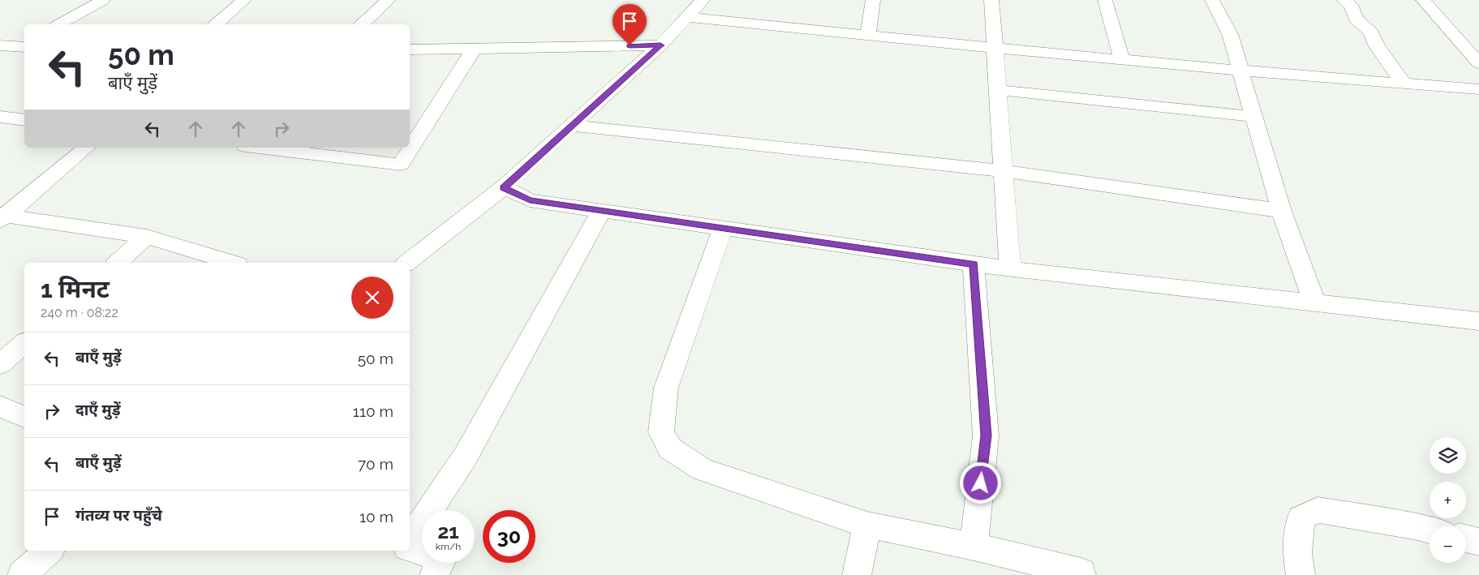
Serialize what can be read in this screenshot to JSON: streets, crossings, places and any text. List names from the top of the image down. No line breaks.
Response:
{"page":{"turn":["50 m","बाएँ मुड़ें"],"heading":["1 मिनट","240 m · 08:22"],"list":[{"name":"बाएँ मुड़ें","value":"50 m"},{"name":"दाएँ मुड़ें","value":"110 m"},{"name":"बाएँ मुड़ें","value":"70 m"},{"name":"गंतव्य पर पहुँचे","value":"10 m"}],"map_buttons":["+","−"],"speed":"21 km/h","limit":"30"}}
